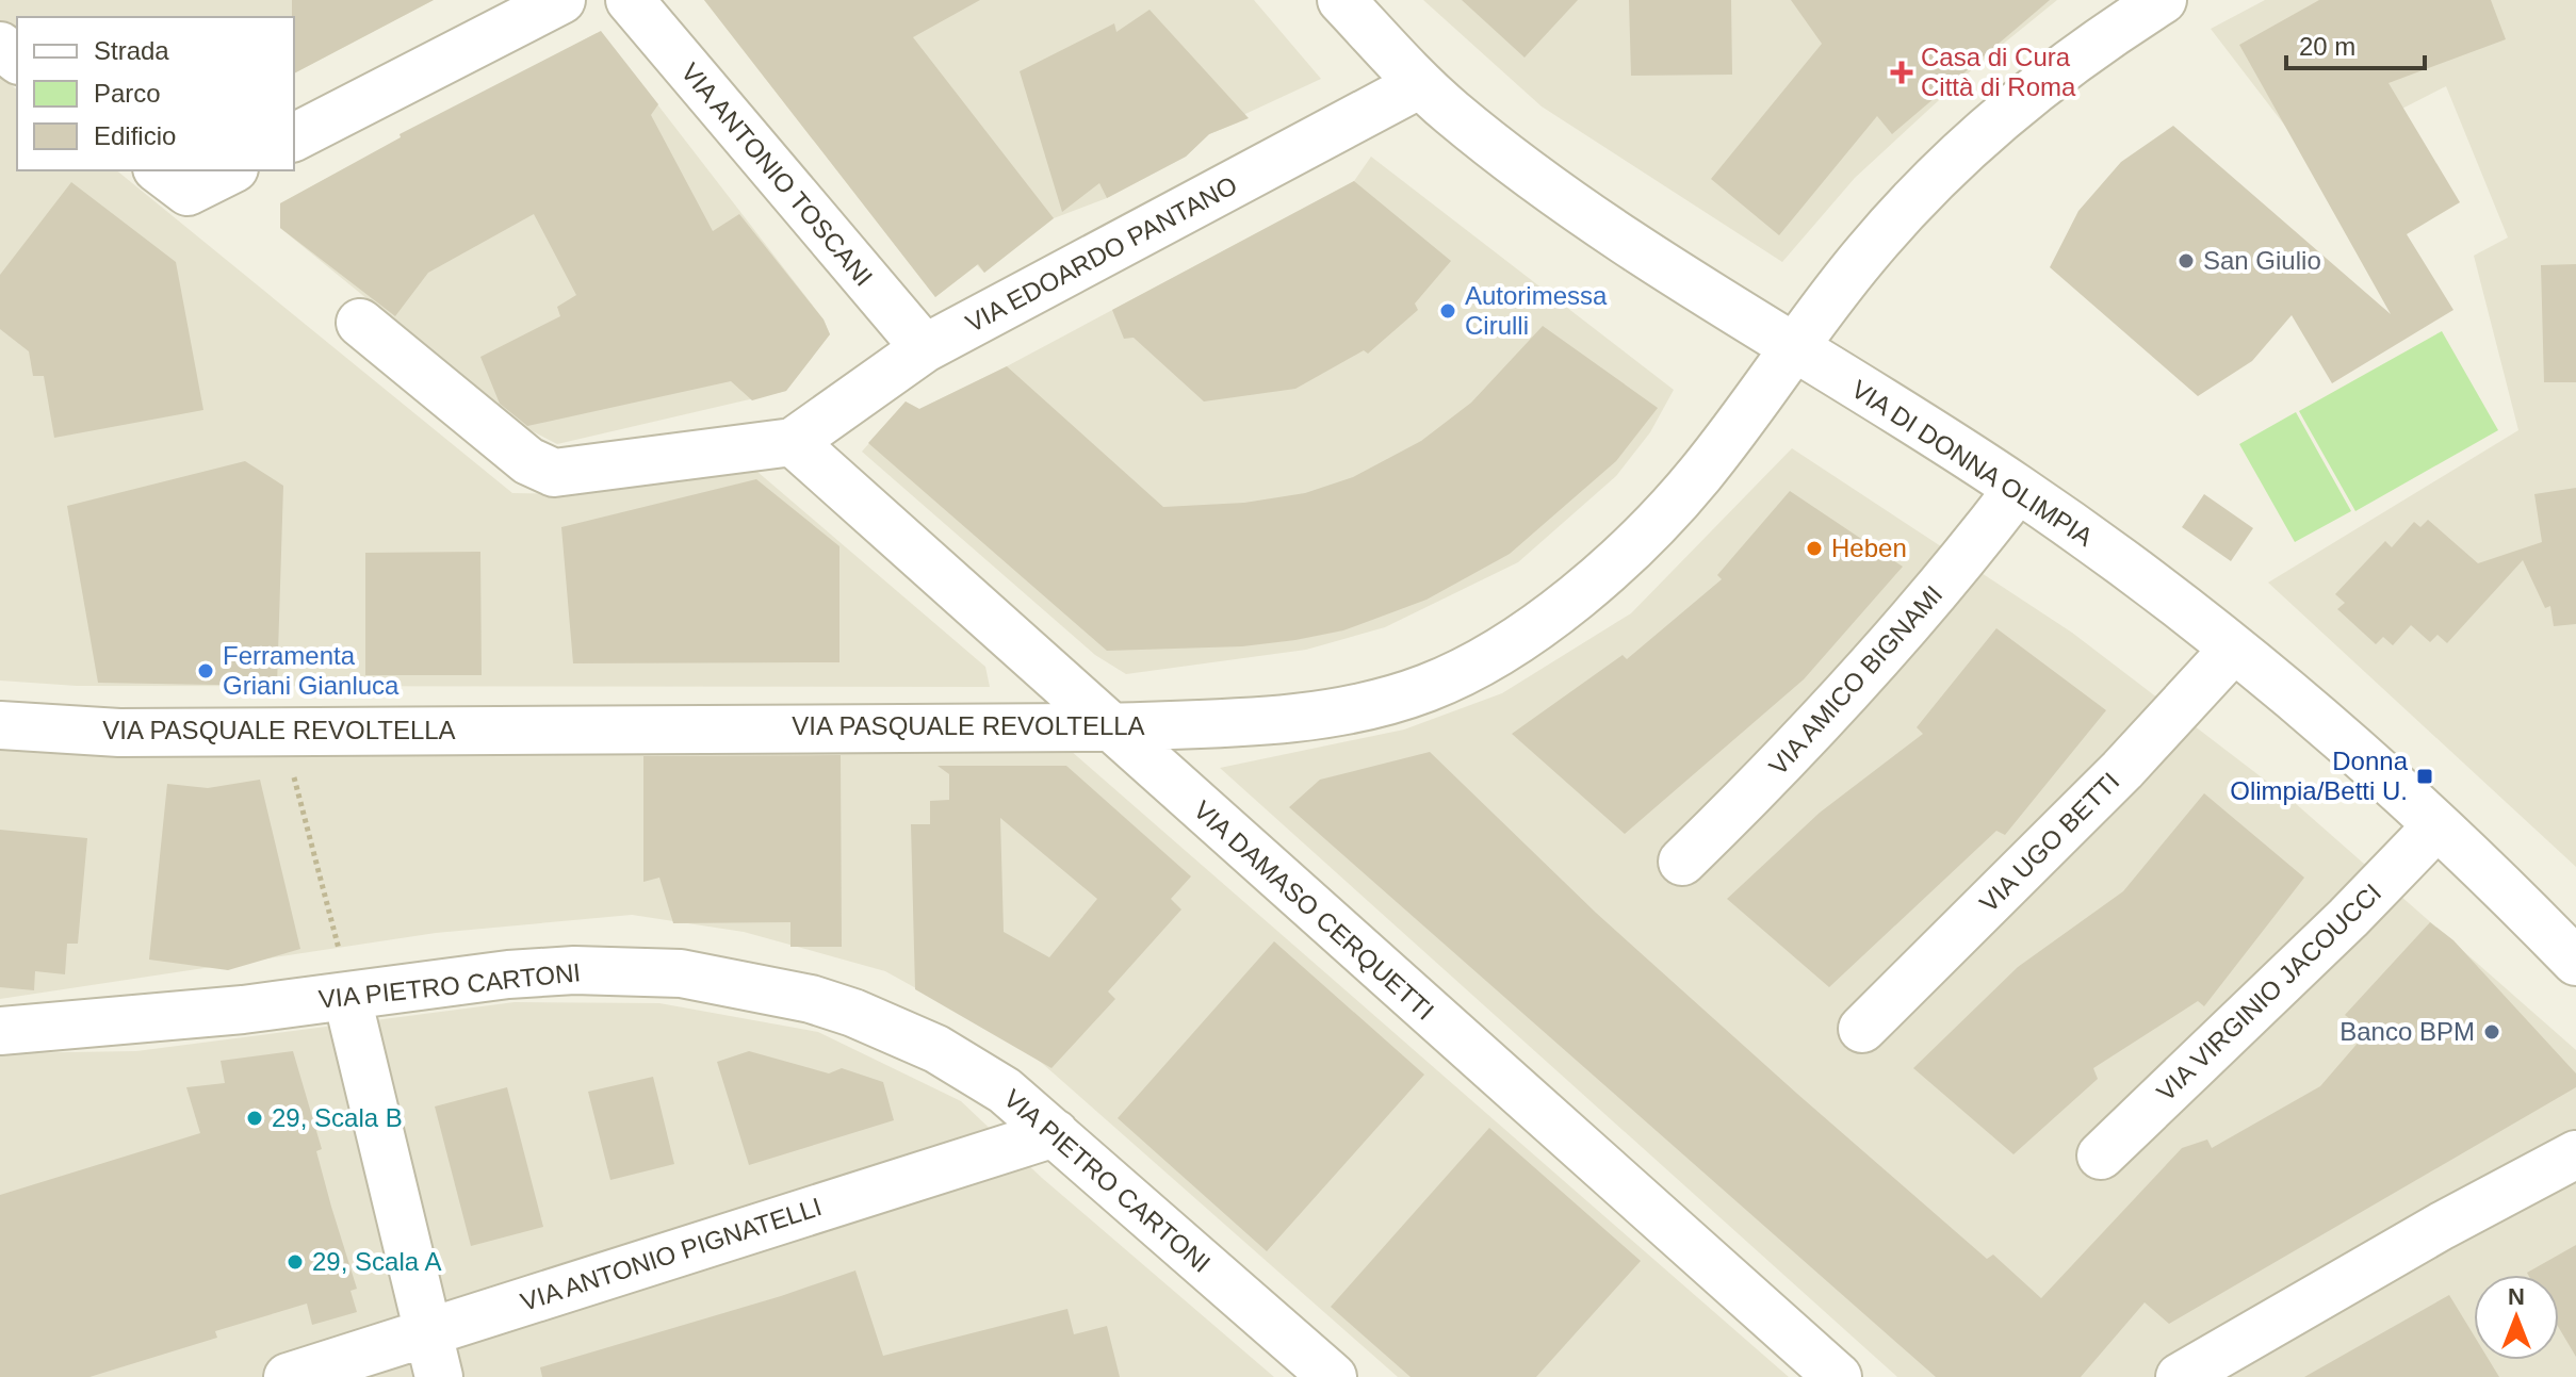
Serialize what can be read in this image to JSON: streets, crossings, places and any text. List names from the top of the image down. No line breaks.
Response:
{"streets":{"street":["VIA ANTONIO TOSCANI","VIA EDOARDO PANTANO","VIA DI DONNA OLIMPIA","VIA AMICO BIGNAMI","VIA PASQUALE REVOLTELLA","VIA UGO BETTI","VIA DAMASO CERQUETTI","VIA PIETRO CARTONI","VIA VIRGINIO JACOUCCI","VIA ANTONIO PIGNATELLI"]},"crossings":[["VIA ANTONIO TOSCANI","VIA EDOARDO PANTANO"],["VIA EDOARDO PANTANO","VIA DI DONNA OLIMPIA"],["VIA EDOARDO PANTANO","VIA DAMASO CERQUETTI"],["VIA DI DONNA OLIMPIA","VIA AMICO BIGNAMI"],["VIA DI DONNA OLIMPIA","VIA PASQUALE REVOLTELLA"],["VIA DI DONNA OLIMPIA","VIA UGO BETTI"],["VIA DI DONNA OLIMPIA","VIA VIRGINIO JACOUCCI"],["VIA PASQUALE REVOLTELLA","VIA DAMASO CERQUETTI"],["VIA PIETRO CARTONI","VIA ANTONIO PIGNATELLI"]],"places":{"health":["Casa di Cura Città di Roma"],"other":["San Giulio","Autorimessa Cirulli","Heben","Ferramenta Griani Gianluca","Banco BPM","29, Scala B","29, Scala A"],"transit":["Donna Olimpia/Betti U."]},"legend":["Strada","Parco","Edificio"],"scale_bar":"20 m","north":"top"}
